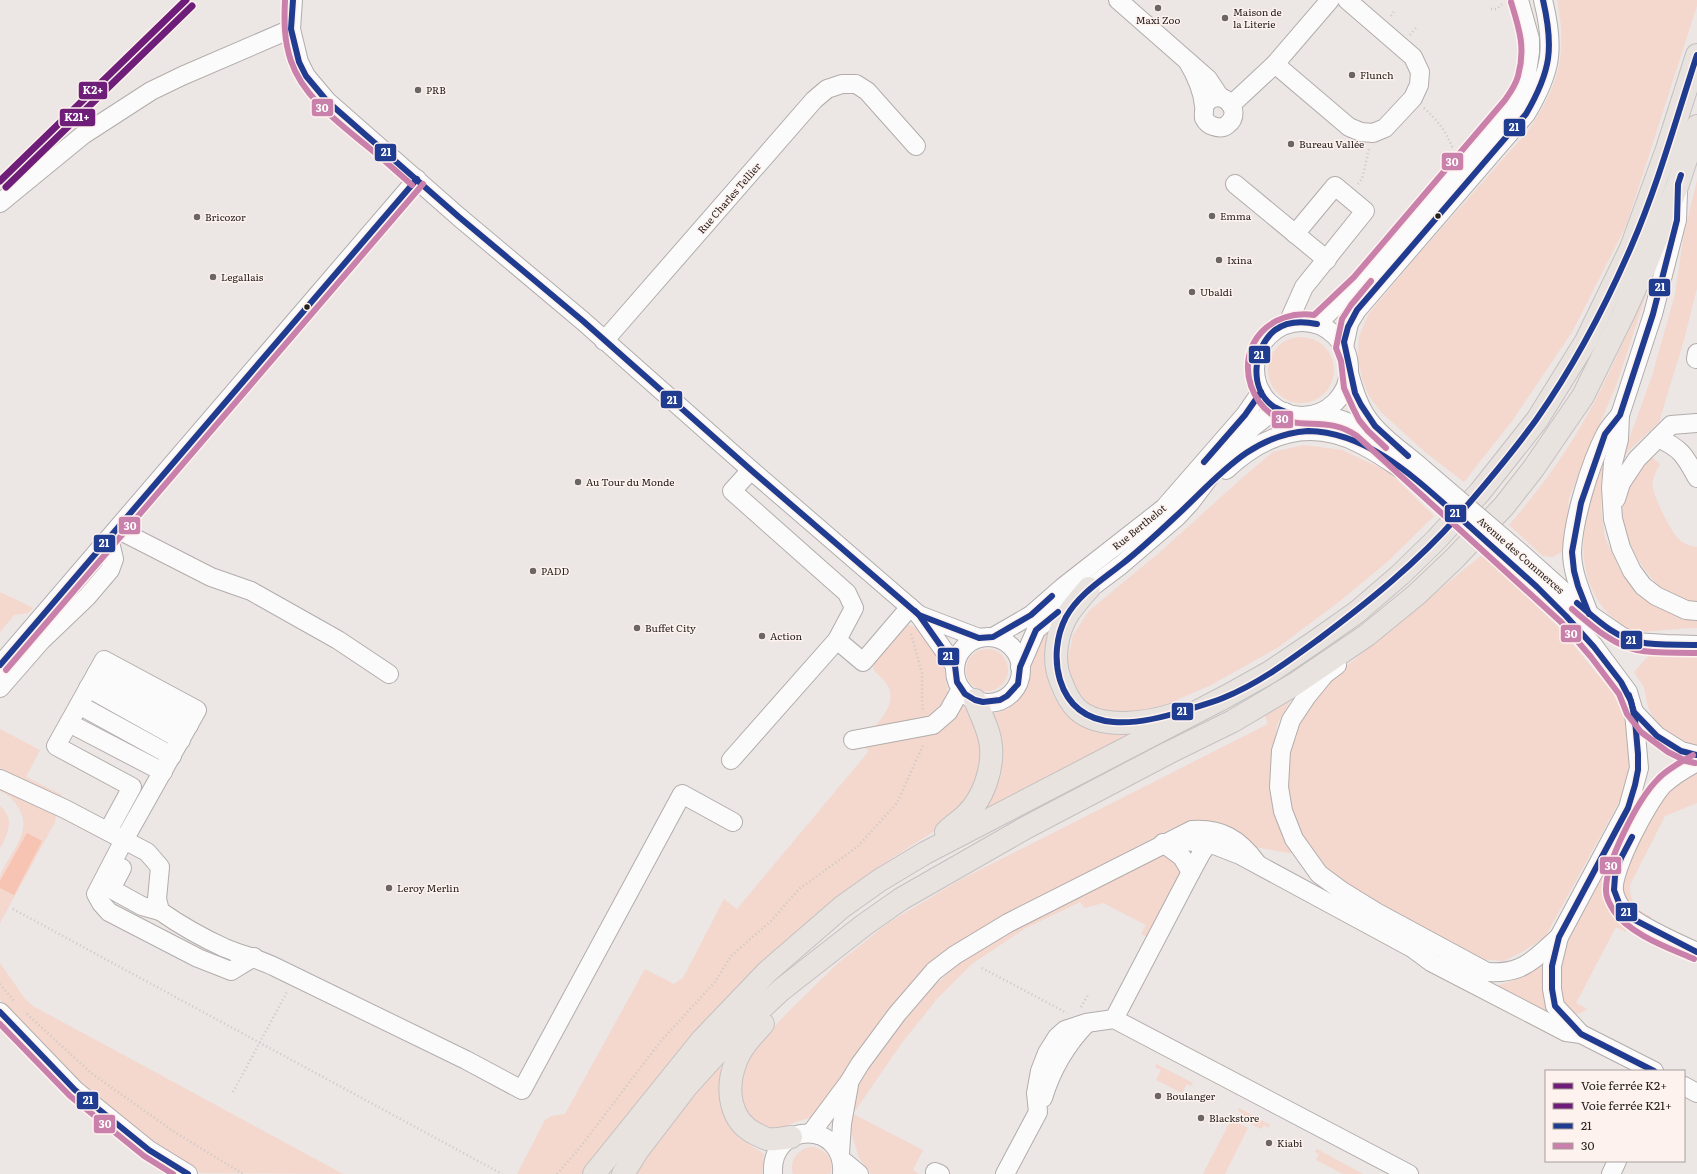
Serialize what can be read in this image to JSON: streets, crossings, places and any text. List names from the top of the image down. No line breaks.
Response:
{"streets":{"street":["Rue Charles Tellier","Rue Berthelot","Avenue des Commerces"]},"crossings":[["Rue Berthelot","Avenue des Commerces"]],"places":["Maxi Zoo","Maison de la Literie","Flunch","PRB","Bureau Vallée","Emma","Bricozor","Ixina","Legallais","Ubaldi","Au Tour du Monde","PADD","Buffet City","Action","Leroy Merlin","Boulanger","Blackstore","Kiabi"],"lines":["rail line K2+","transit line 21","transit line 30","rail line K21+"],"legend":["Voie ferrée K2+","Voie ferrée K21+","21","30"]}
